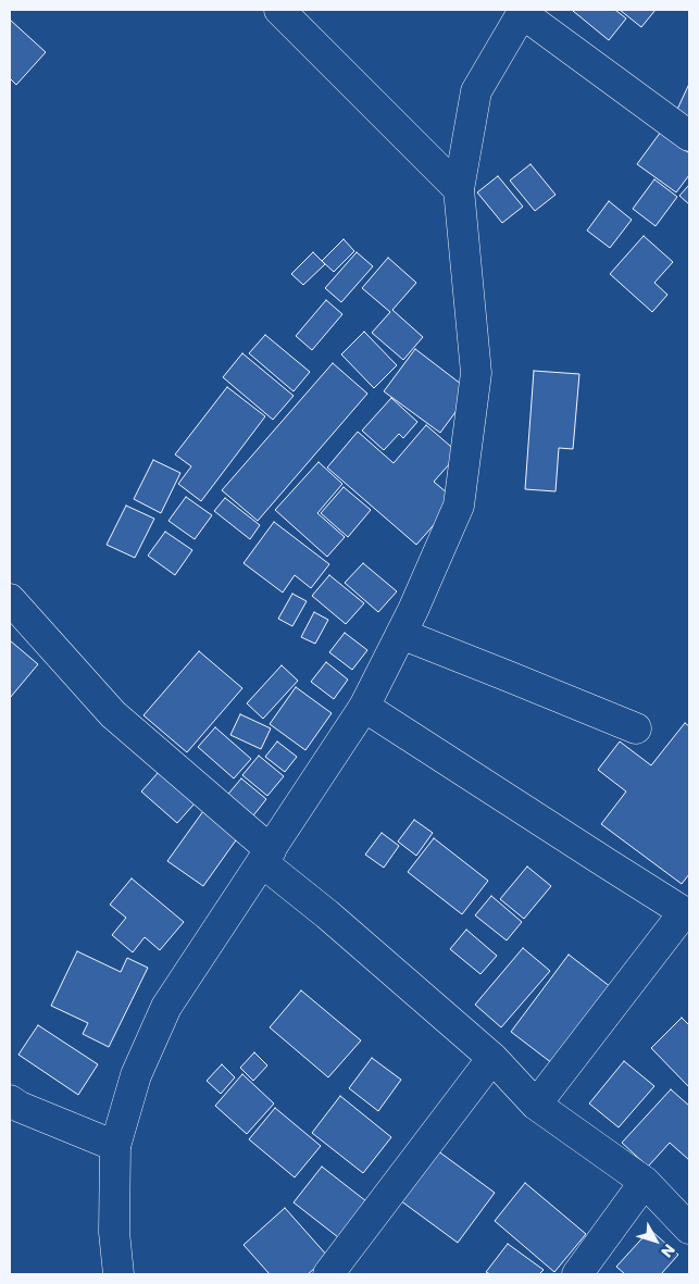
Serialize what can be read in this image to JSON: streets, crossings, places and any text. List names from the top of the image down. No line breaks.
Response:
{"north":"bottom right"}
